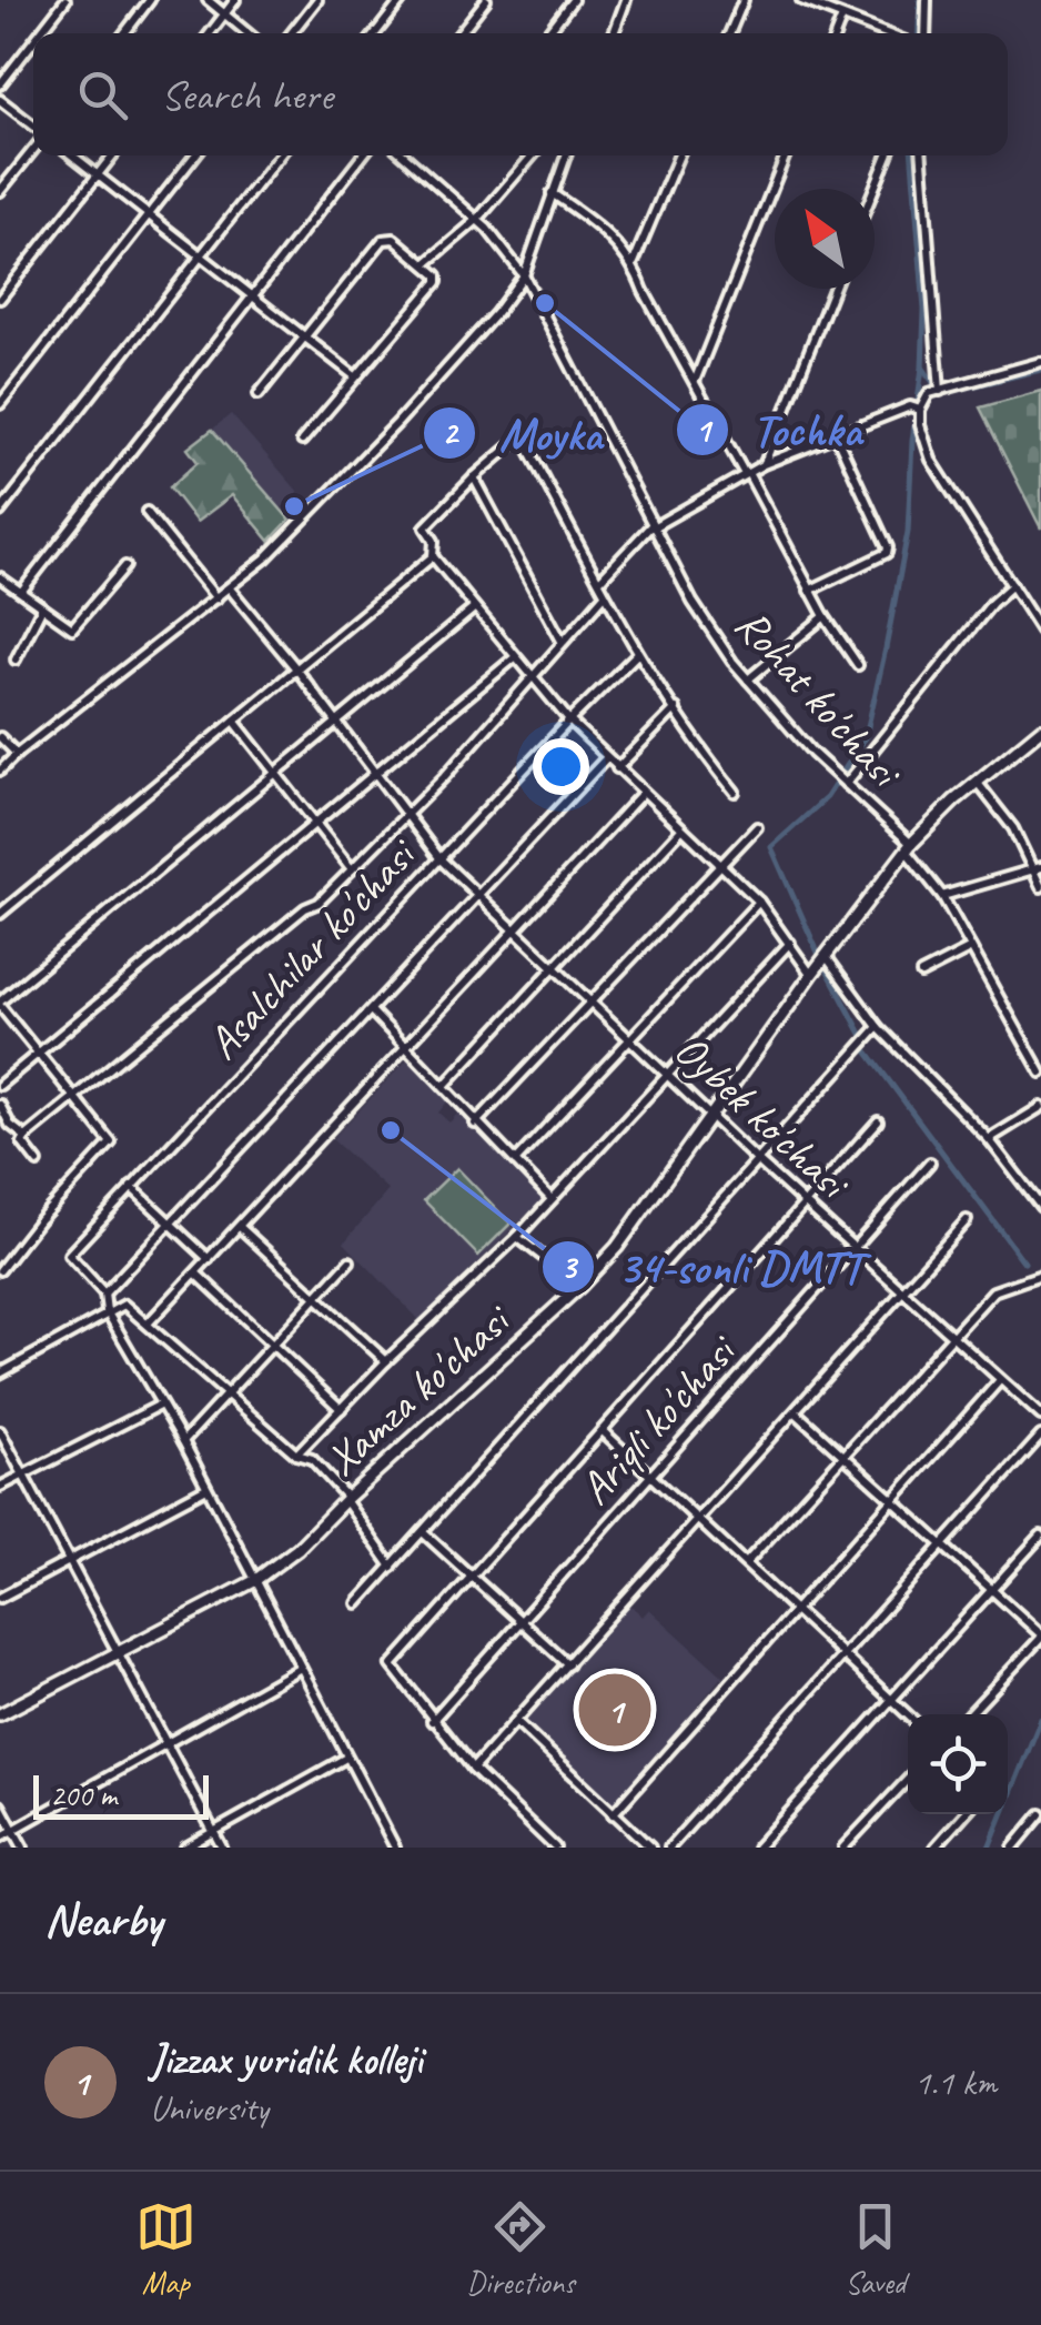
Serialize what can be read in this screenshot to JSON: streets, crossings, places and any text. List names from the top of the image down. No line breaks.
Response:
{"streets":{"main road":["Xamza ko'chasi"],"street":["Rohat ko'chasi","Asalchilar ko'chasi","Oybek ko'chasi","Ariqli ko'chasi"]},"crossings":[["Rohat ko'chasi","Xamza ko'chasi"],["Asalchilar ko'chasi","Oybek ko'chasi"],["Oybek ko'chasi","Xamza ko'chasi"],["Oybek ko'chasi","Ariqli ko'chasi"]],"places":["Tochka","Moyka","34-sonli DMTT"],"scale_bar":"200 m","north":"top left","page":{"search":"Search here","pins":"1","scale":"200 m","heading":"Nearby","list":[{"mark":"1","name":"Jizzax yuridik kolleji","note":"University","value":"1.1 km"}],"nav":["Map","Directions","Saved"]}}
